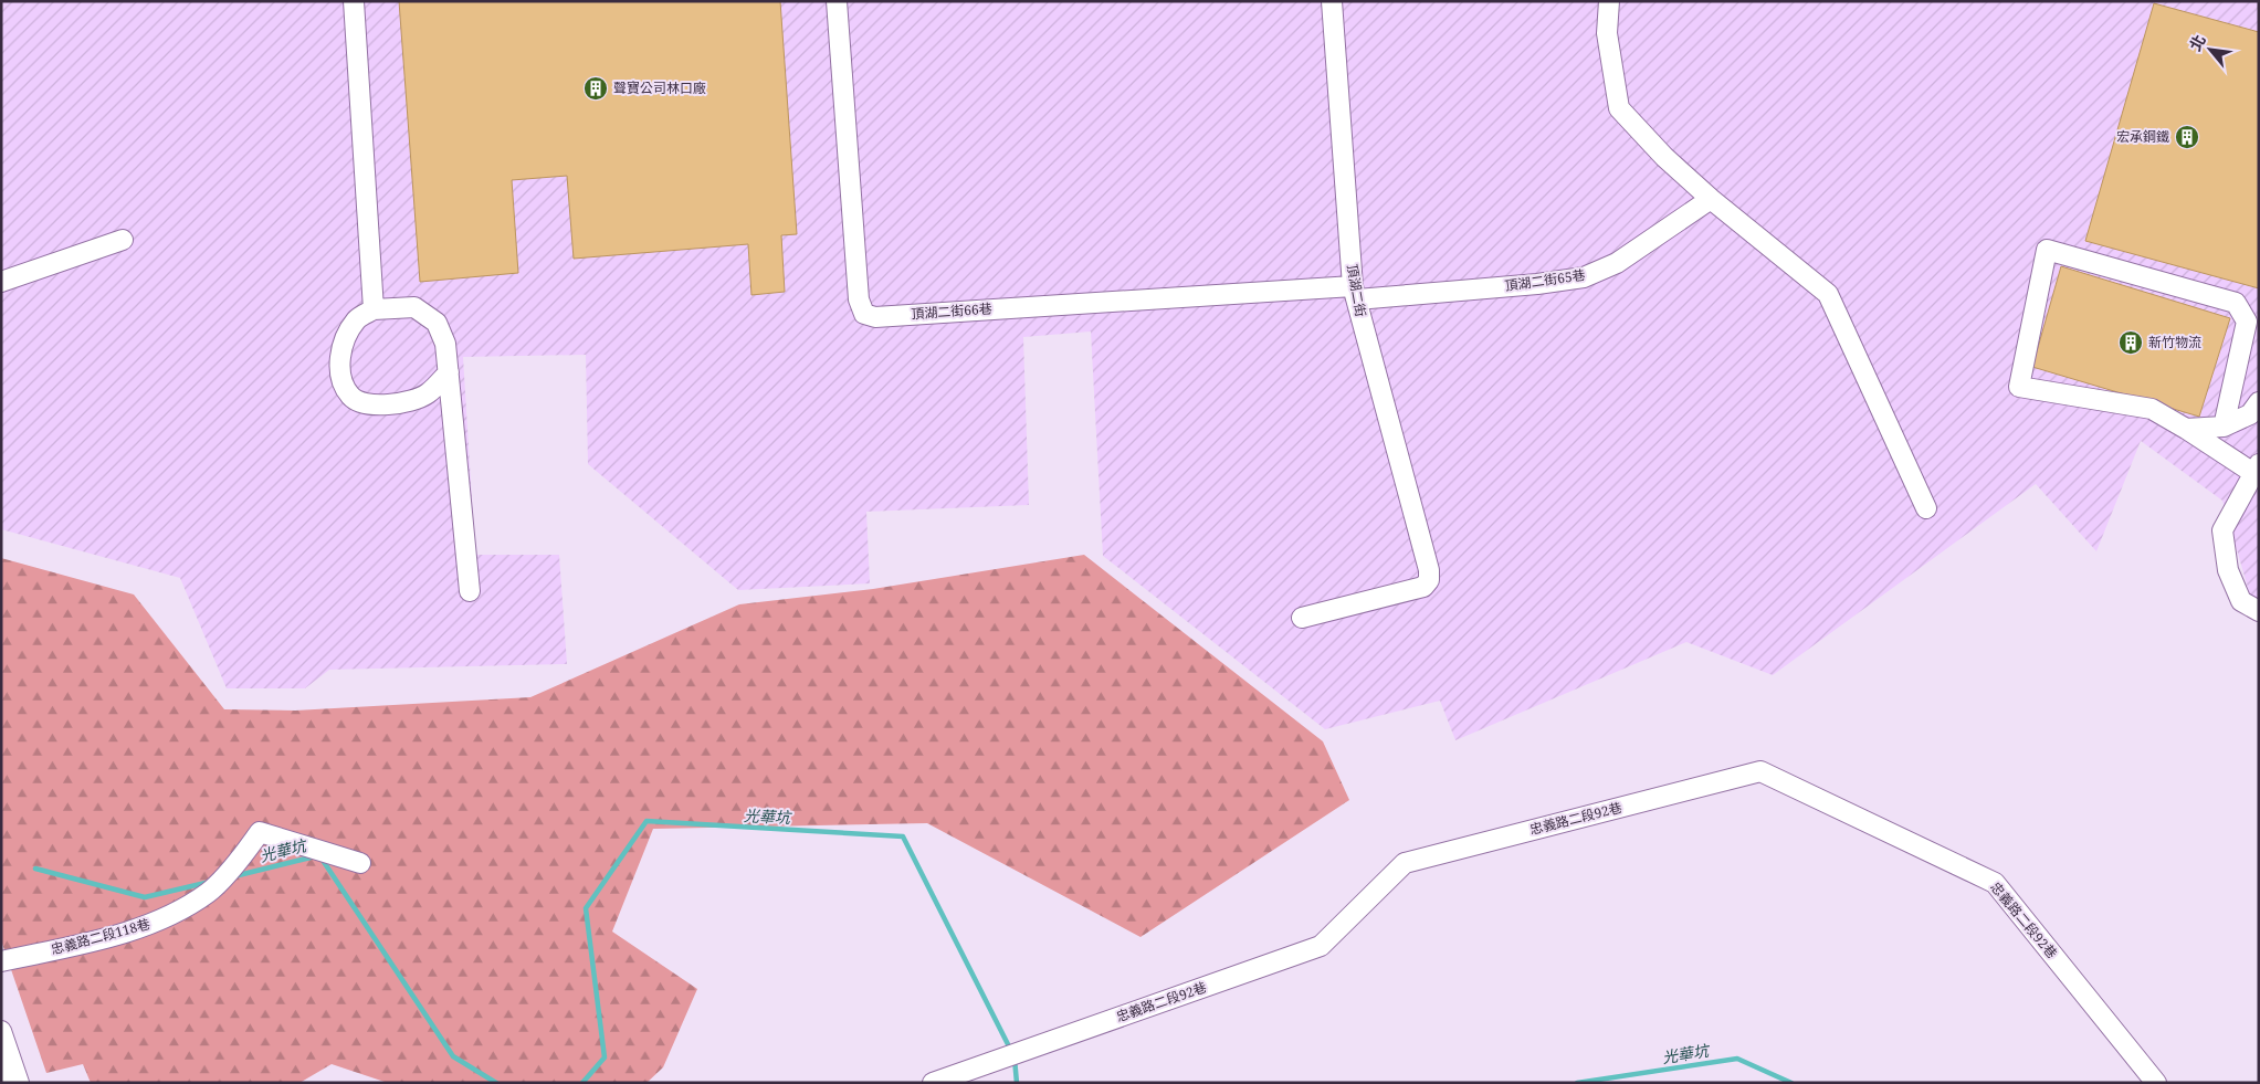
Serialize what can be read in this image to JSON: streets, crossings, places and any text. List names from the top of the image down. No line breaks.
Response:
{"streets":{"street":["頂湖二街65巷","頂湖二街","頂湖二街66巷","忠義路二段92巷","忠義路二段118巷"]},"crossings":[["頂湖二街65巷","頂湖二街"],["頂湖二街65巷","頂湖二街66巷"],["頂湖二街","頂湖二街66巷"]],"water":["光華坑"],"places":{"building":["聲寶公司林口廠","宏承鋼鐵","新竹物流"]},"north":"top left"}
